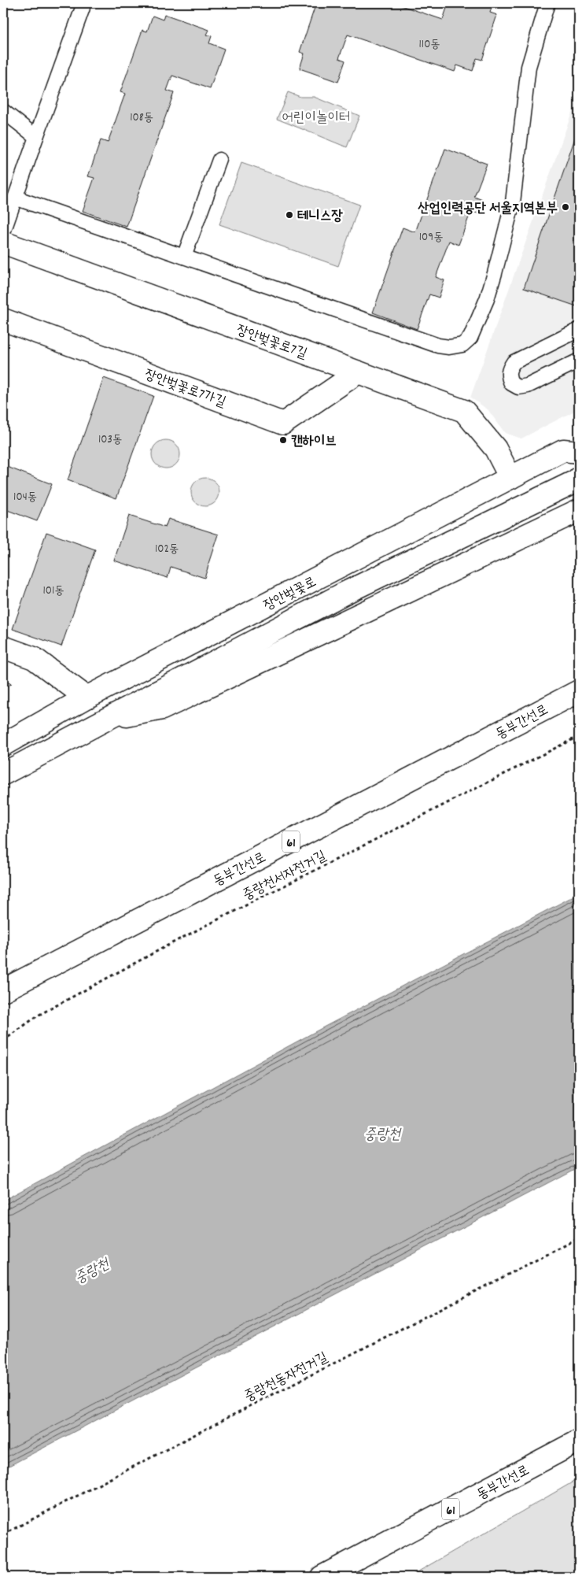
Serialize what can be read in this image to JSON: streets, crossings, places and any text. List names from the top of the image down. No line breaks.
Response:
{"streets":{"main road":["장안벚꽃로7길","장안벚꽃로7가길","장안벚꽃로","동부간선로","61"],"path":["중랑천서자전거길","중랑천동자전거길"]},"crossings":[["장안벚꽃로7길","장안벚꽃로7가길"],["장안벚꽃로7길","장안벚꽃로"]],"water":["중랑천"],"parks":["어린이놀이터"],"places":["산업인력공단 서울지역본부","테니스장","캔하이브"],"house_numbers":["110동","108동","109동","103동","104동","102동","101동"]}
